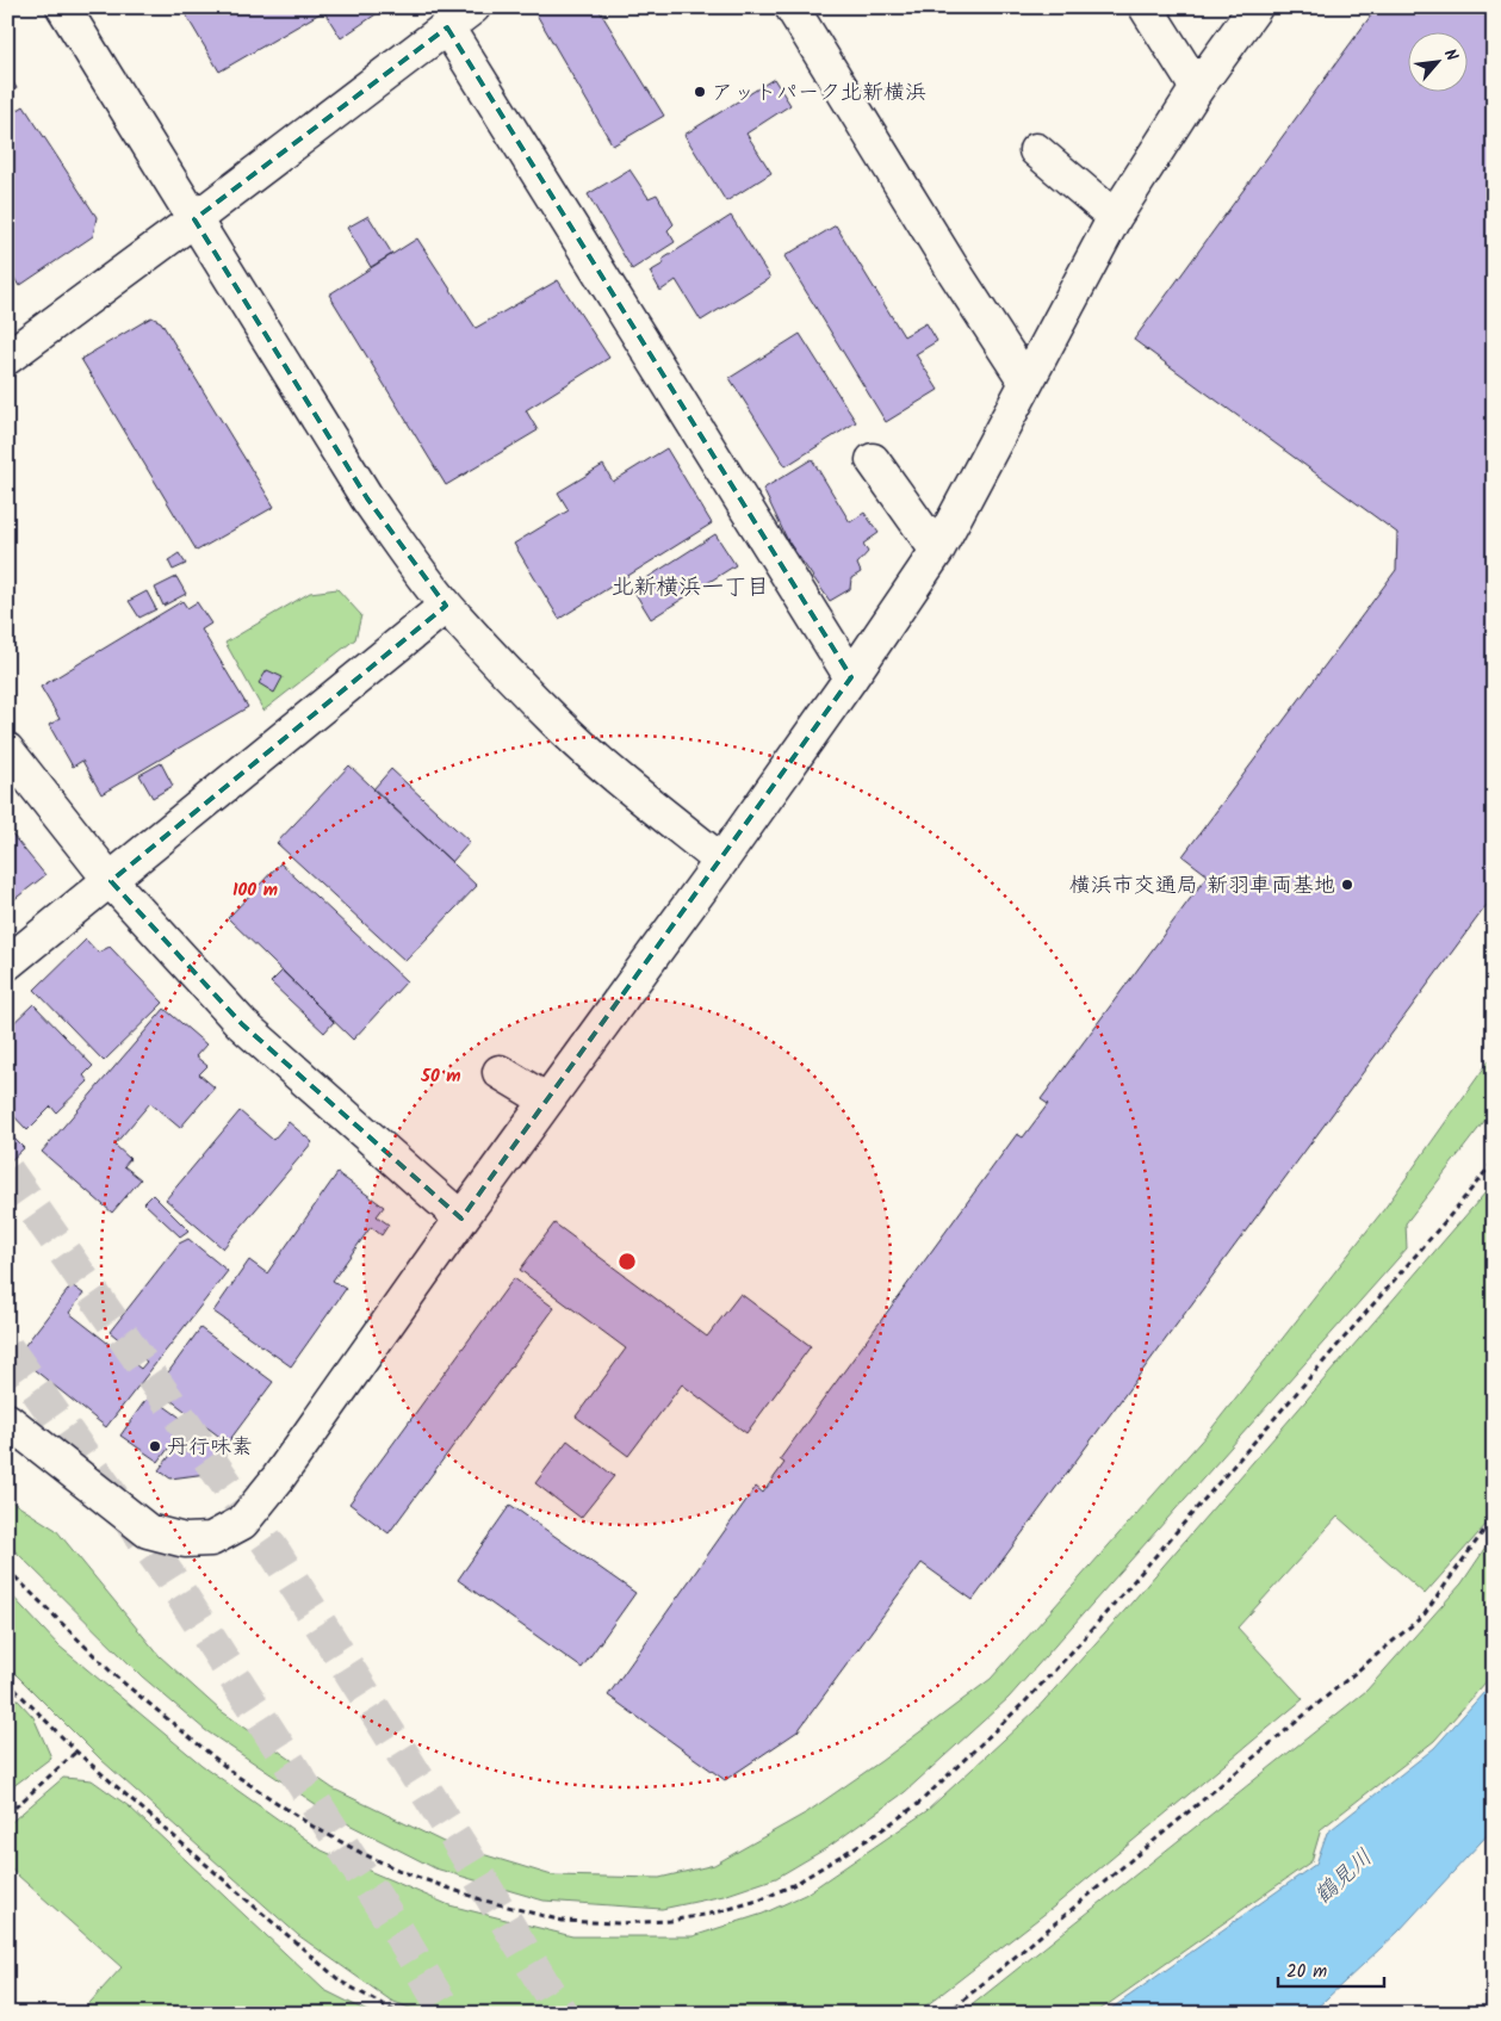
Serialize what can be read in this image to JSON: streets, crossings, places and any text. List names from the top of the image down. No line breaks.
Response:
{"districts":["北新横浜一丁目"],"water":["鶴見川"],"places":["アットパーク北新横浜","横浜市交通局 新羽車両基地","丹行味素"],"scale_bar":"20 m","north":"top right","rings":["100 m","50 m"]}
